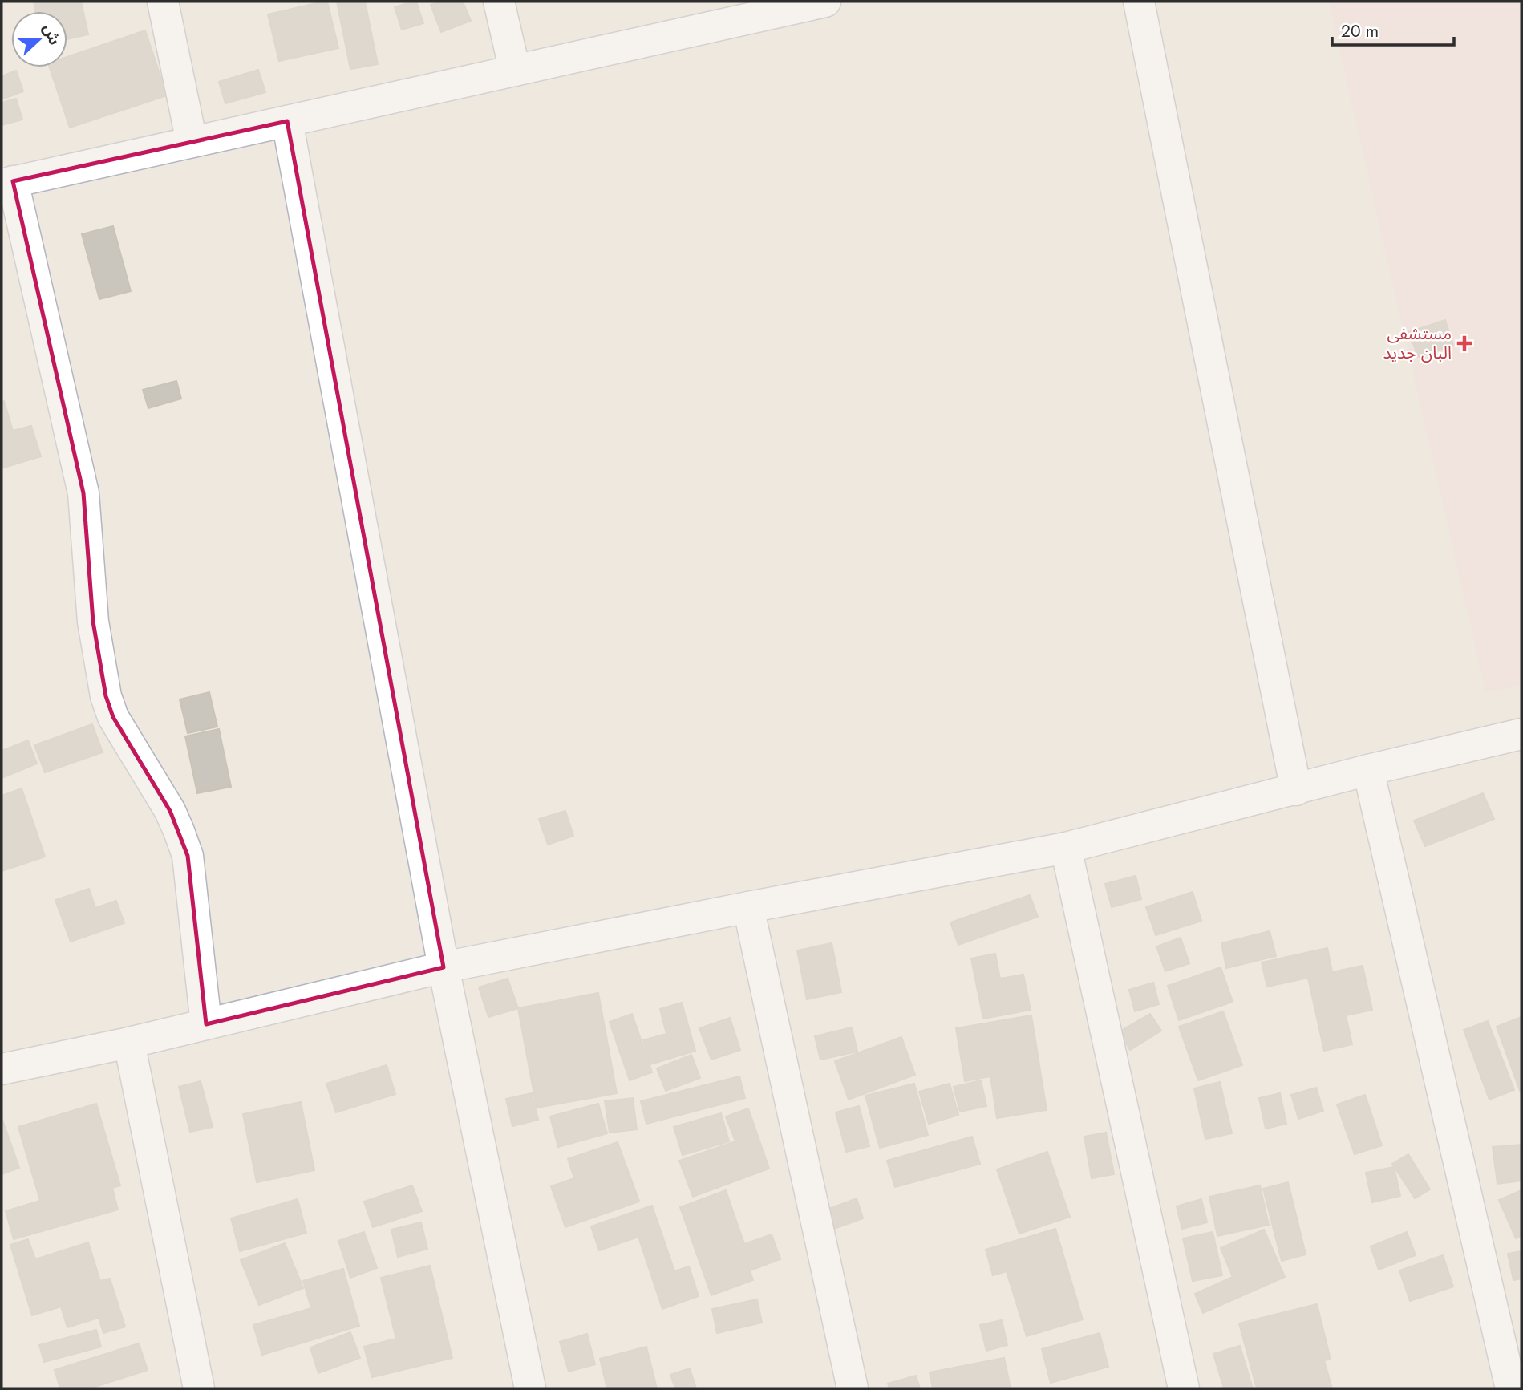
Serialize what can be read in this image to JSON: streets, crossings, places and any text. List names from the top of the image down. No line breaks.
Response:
{"places":{"health":["مستشفى البان جديد"]},"scale_bar":"20 m","north":"right"}
